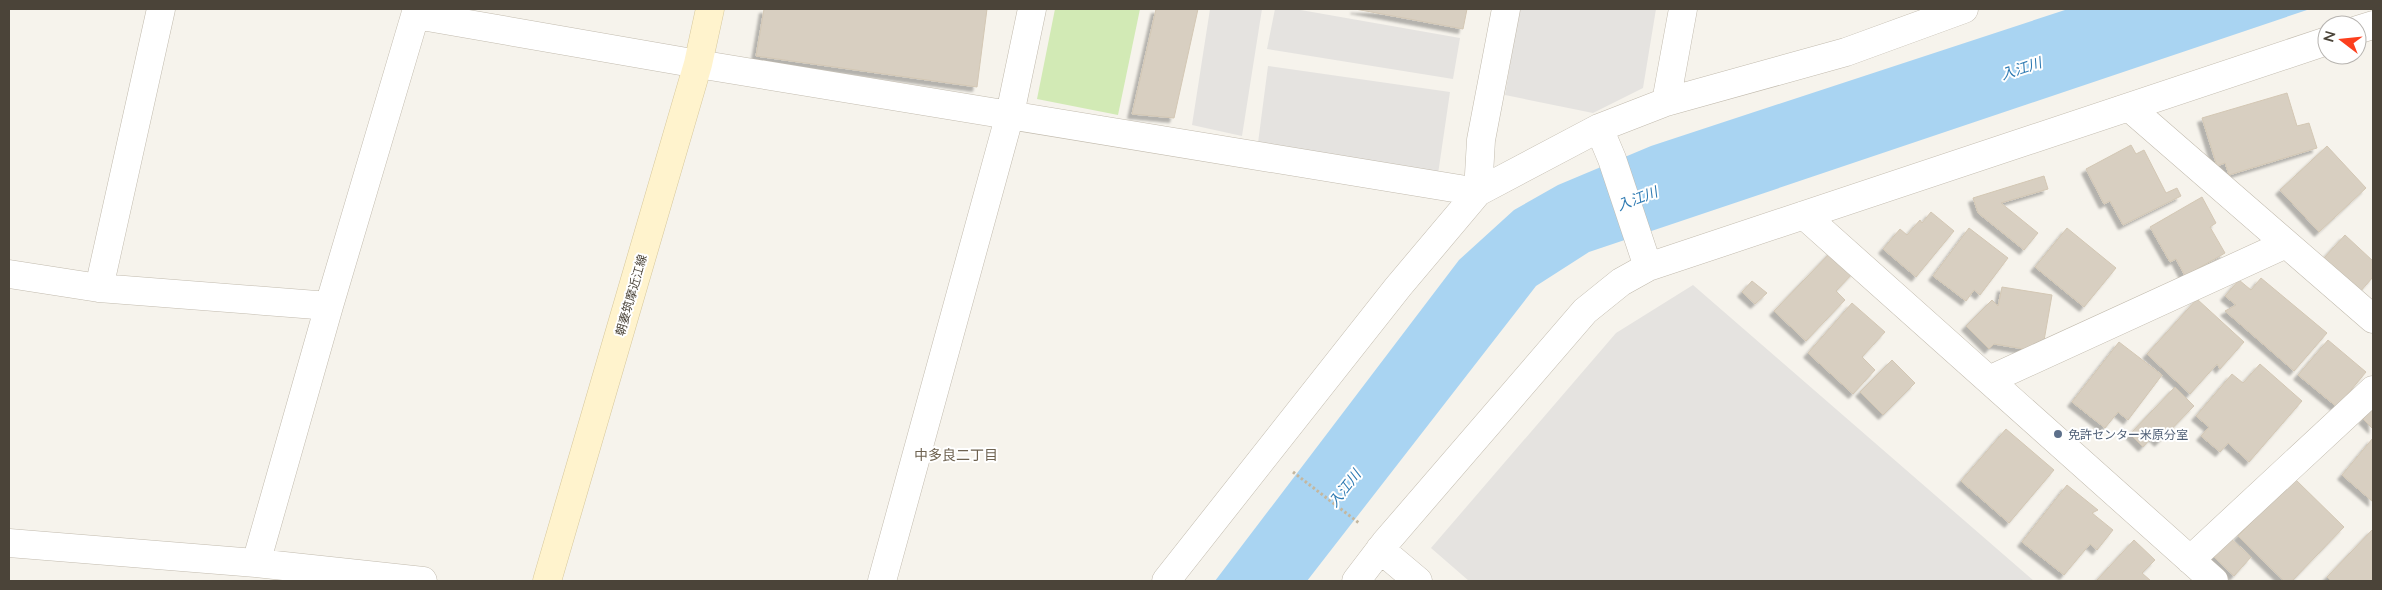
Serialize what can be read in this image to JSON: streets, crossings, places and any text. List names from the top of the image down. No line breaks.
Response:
{"streets":{"main road":["朝妻筑摩近江線"]},"districts":["中多良二丁目"],"water":["入江川"],"places":["免許センター米原分室"],"north":"left"}
